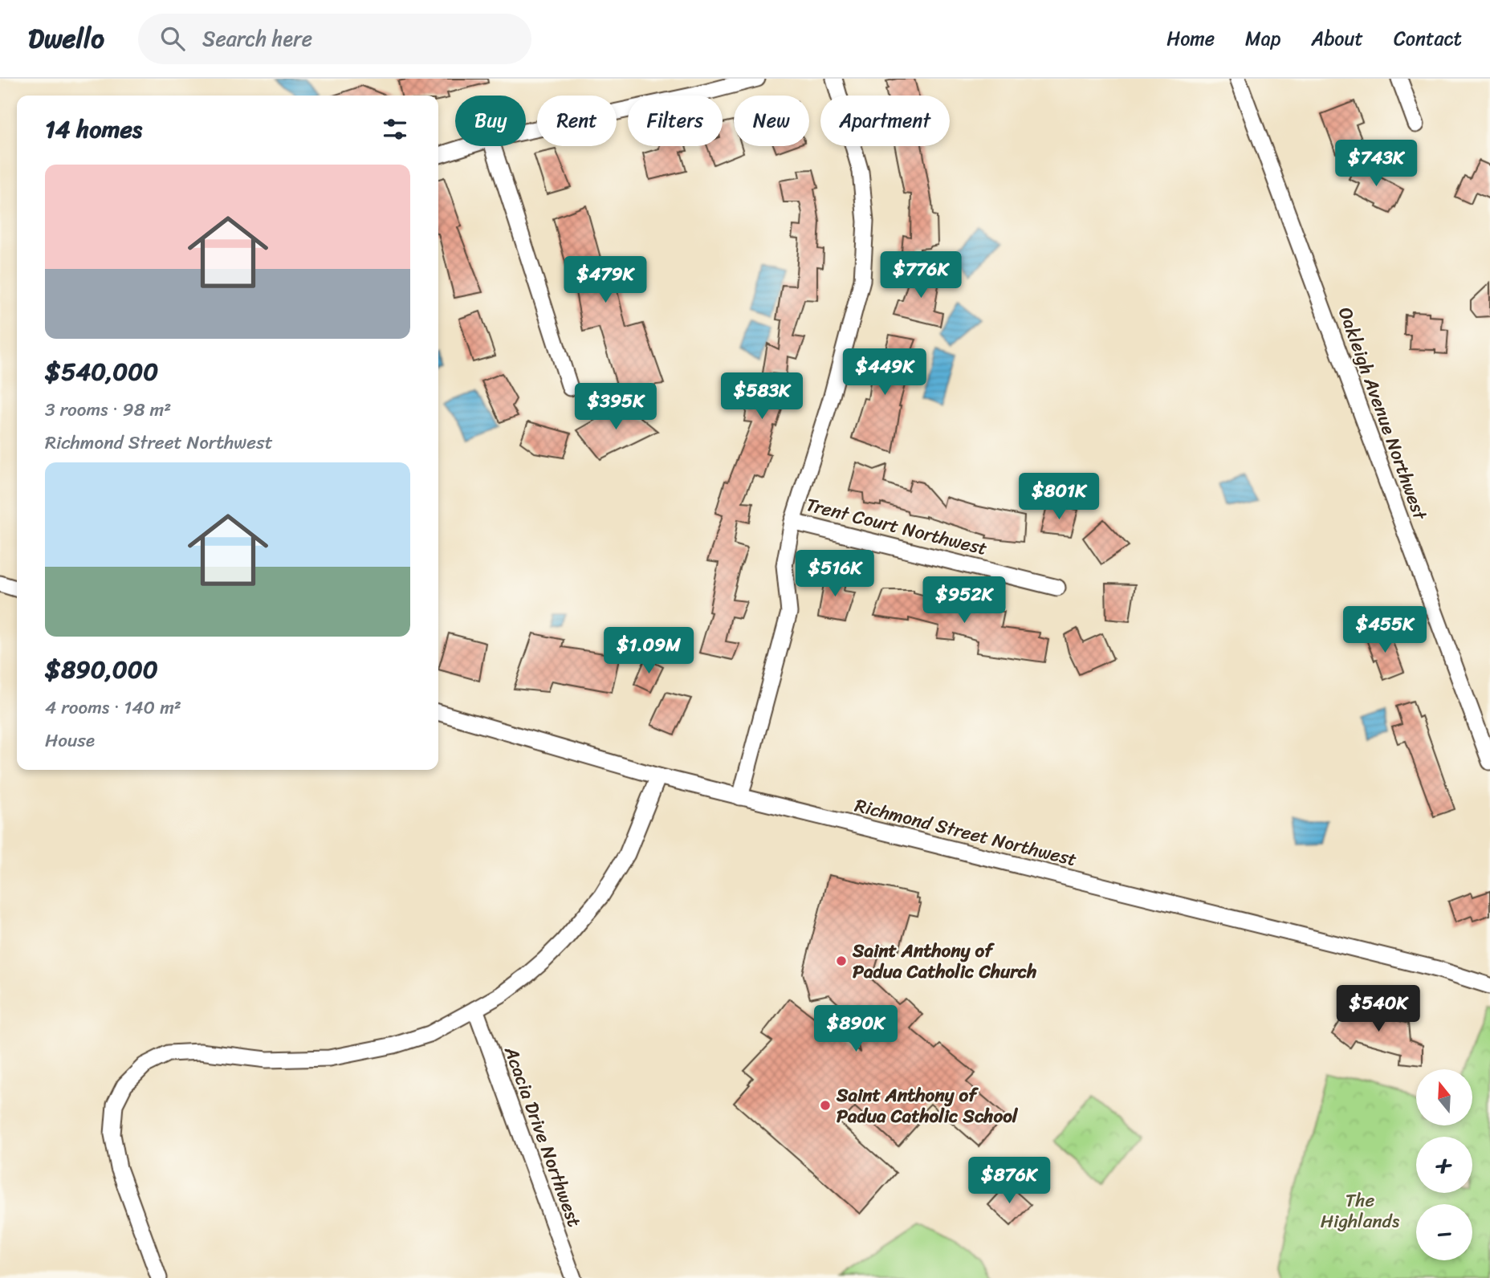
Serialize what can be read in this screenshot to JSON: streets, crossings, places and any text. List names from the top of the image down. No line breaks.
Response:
{"streets":{"street":["Oakleigh Avenue Northwest","Trent Court Northwest","Richmond Street Northwest","Acacia Drive Northwest"]},"parks":["The Highlands"],"places":["Saint Anthony of Padua Catholic Church","Saint Anthony of Padua Catholic School"],"north":"top","page":{"header":"Dwello","search":"Search here","nav":["Home","Map","About","Contact"],"chip":["Buy","Rent","Filters","New","Apartment"],"heading":"14 homes","price":["$743K","$776K","$479K","$449K","$583K","$395K","$801K","$516K","$952K","$455K","$1.09M","$540K","$890K","$876K"],"list":[{"name":"$540,000","note":"3 rooms · 98 m² · Richmond Street Northwest"},{"name":"$890,000","note":"4 rooms · 140 m² · House"}],"map_buttons":["+","−"]}}
